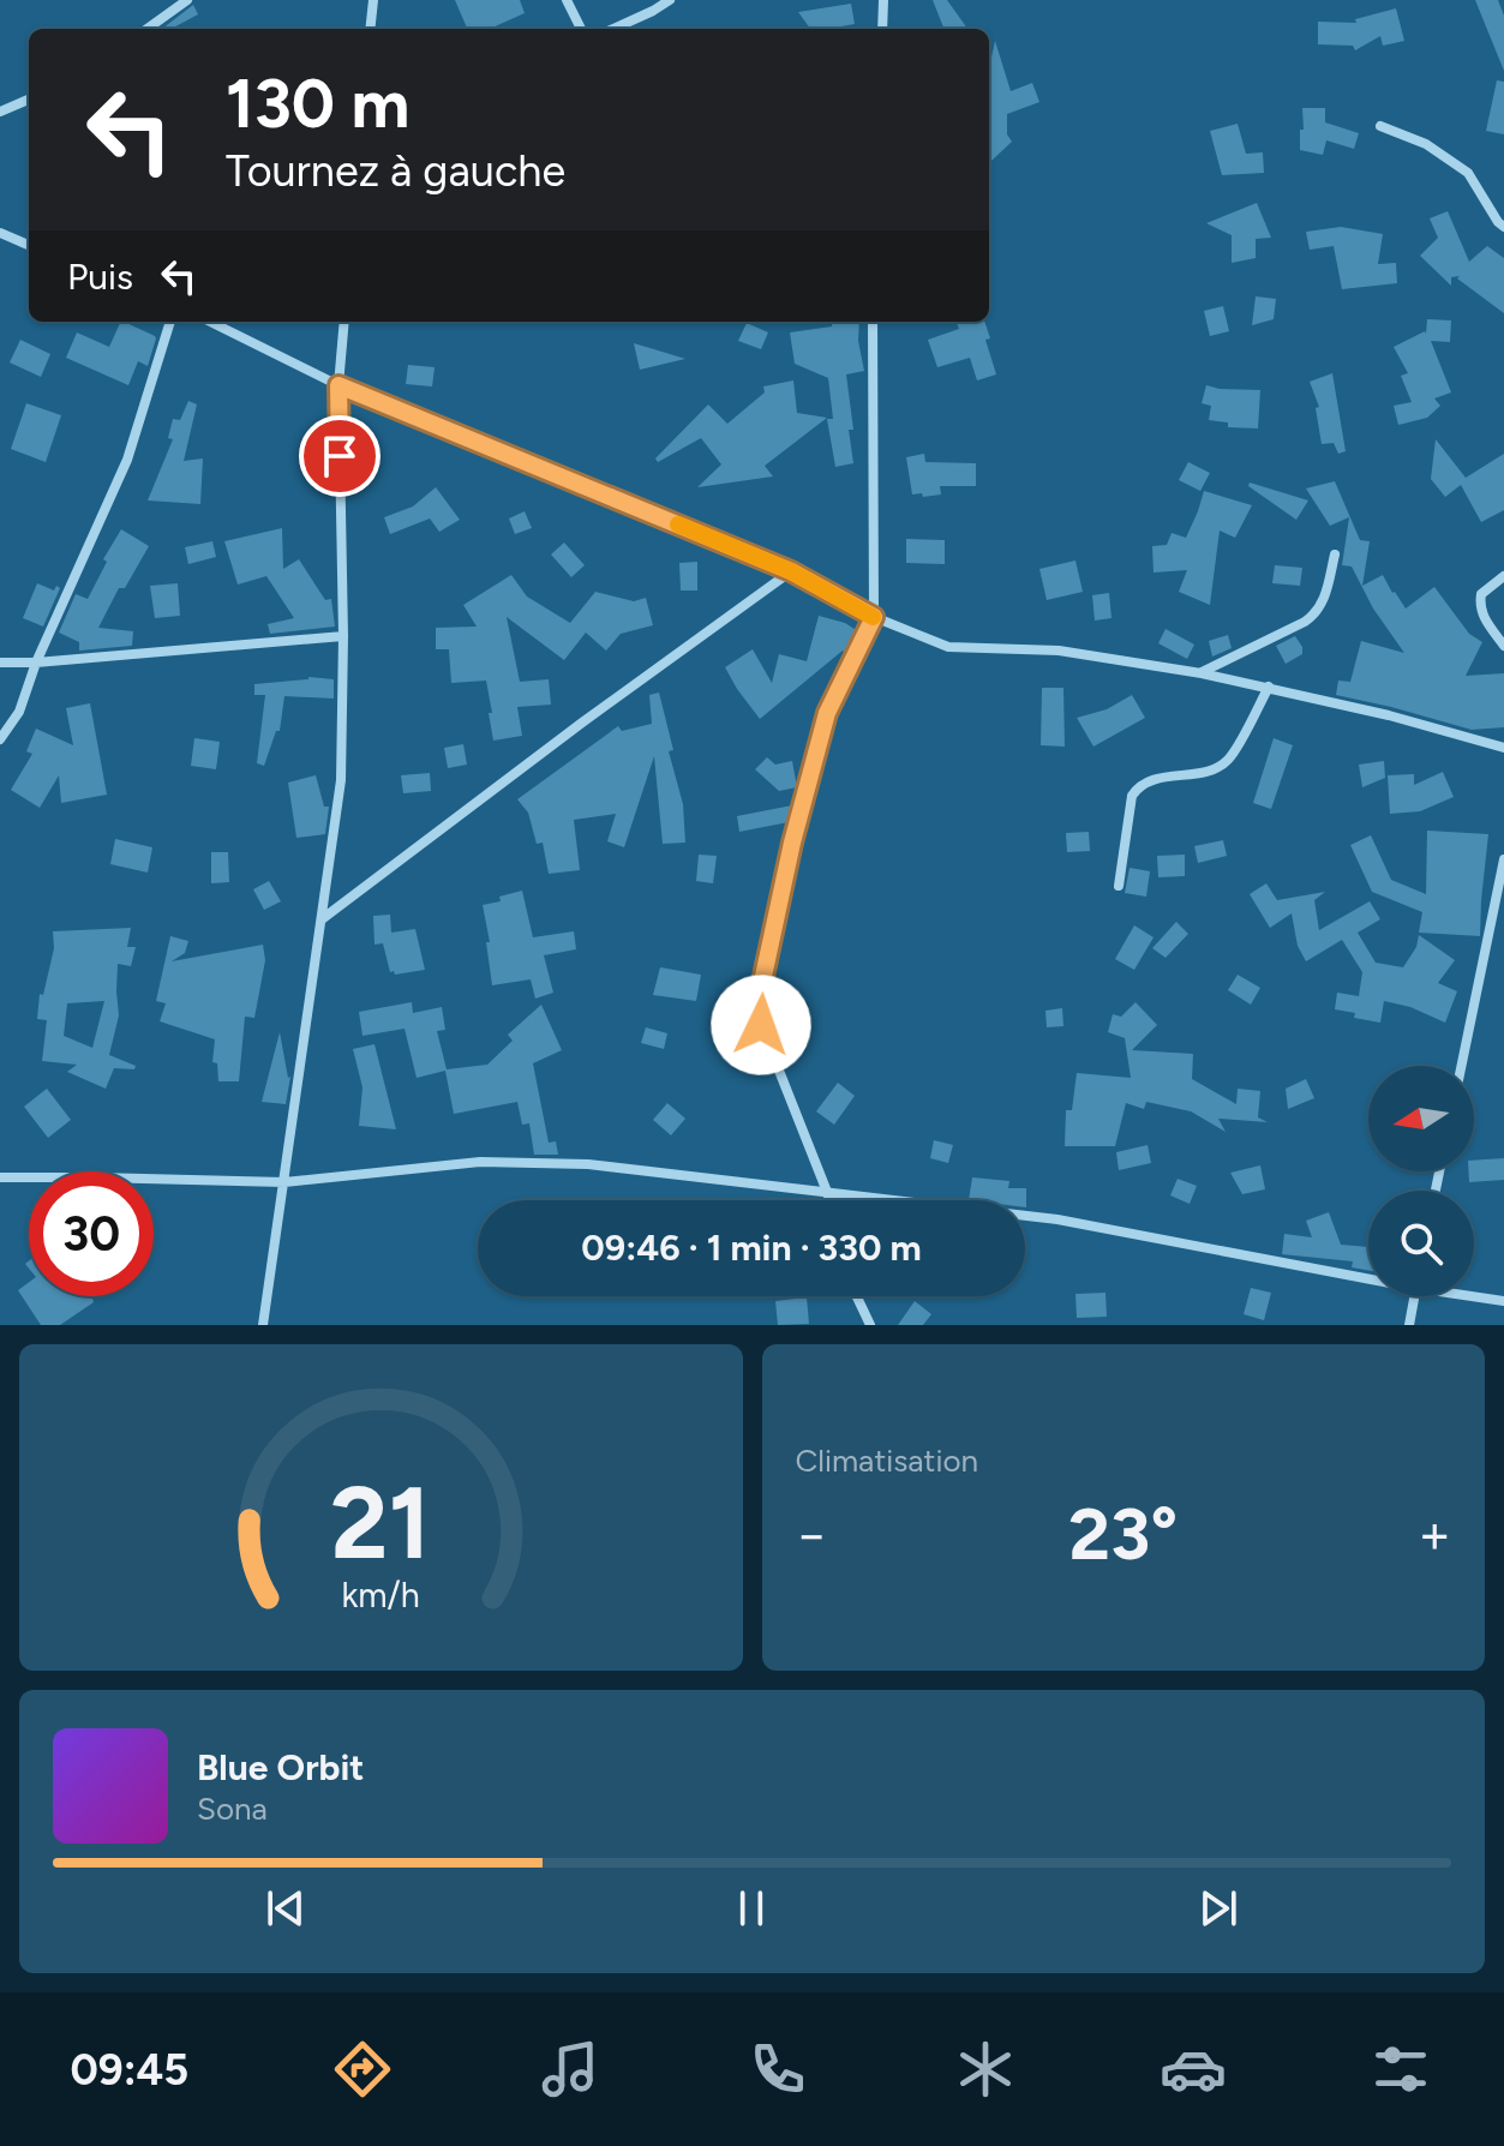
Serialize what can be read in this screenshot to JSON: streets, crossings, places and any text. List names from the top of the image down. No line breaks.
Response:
{"north":"left","page":{"turn":["130 m","Tournez à gauche"],"then":"Puis","limit":"30","trip":"09:46 · 1 min · 330 m","tile":"Climatisation","heat":["−","23°","+"],"song":["Blue Orbit","Sona"],"tabs":"09:45","gauge":["21","km/h"]}}
